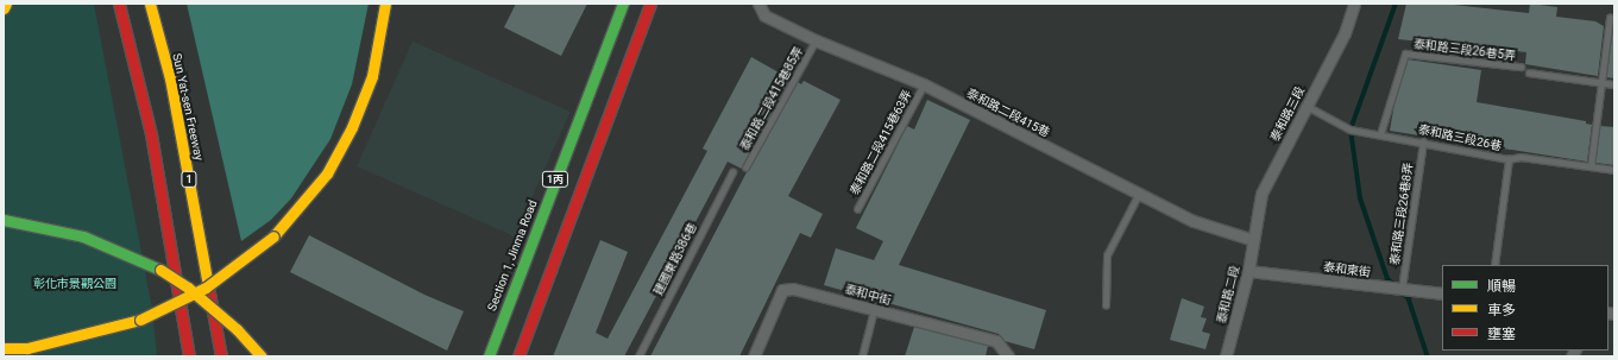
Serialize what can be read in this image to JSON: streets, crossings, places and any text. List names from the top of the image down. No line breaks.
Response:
{"streets":{"main road":["Sun Yat-sen Freeway","1","1丙","Section 1, Jinma Road"],"street":["泰和路二段415巷","泰和路三段","泰和東街","泰和中街","泰和路二段"],"lane":["泰和路三段26巷5弄","泰和路二段415巷85弄","泰和路三段26巷","泰和路二段415巷63弄","泰和路三段26巷8弄","建國東路386巷"]},"crossings":[["泰和路三段26巷5弄","泰和路三段26巷"],["泰和路二段415巷85弄","泰和路二段415巷"],["泰和路二段415巷","泰和路三段"],["泰和路二段415巷","泰和路二段415巷63弄"],["泰和路二段415巷","泰和路二段"],["泰和路三段","泰和路三段26巷"],["泰和路三段","泰和路二段"],["泰和路三段26巷","泰和路三段26巷8弄"],["泰和路三段26巷8弄","泰和東街"],["泰和東街","泰和路二段"]],"parks":["彰化市景觀公園"],"legend":["順暢","車多","壅塞"]}
